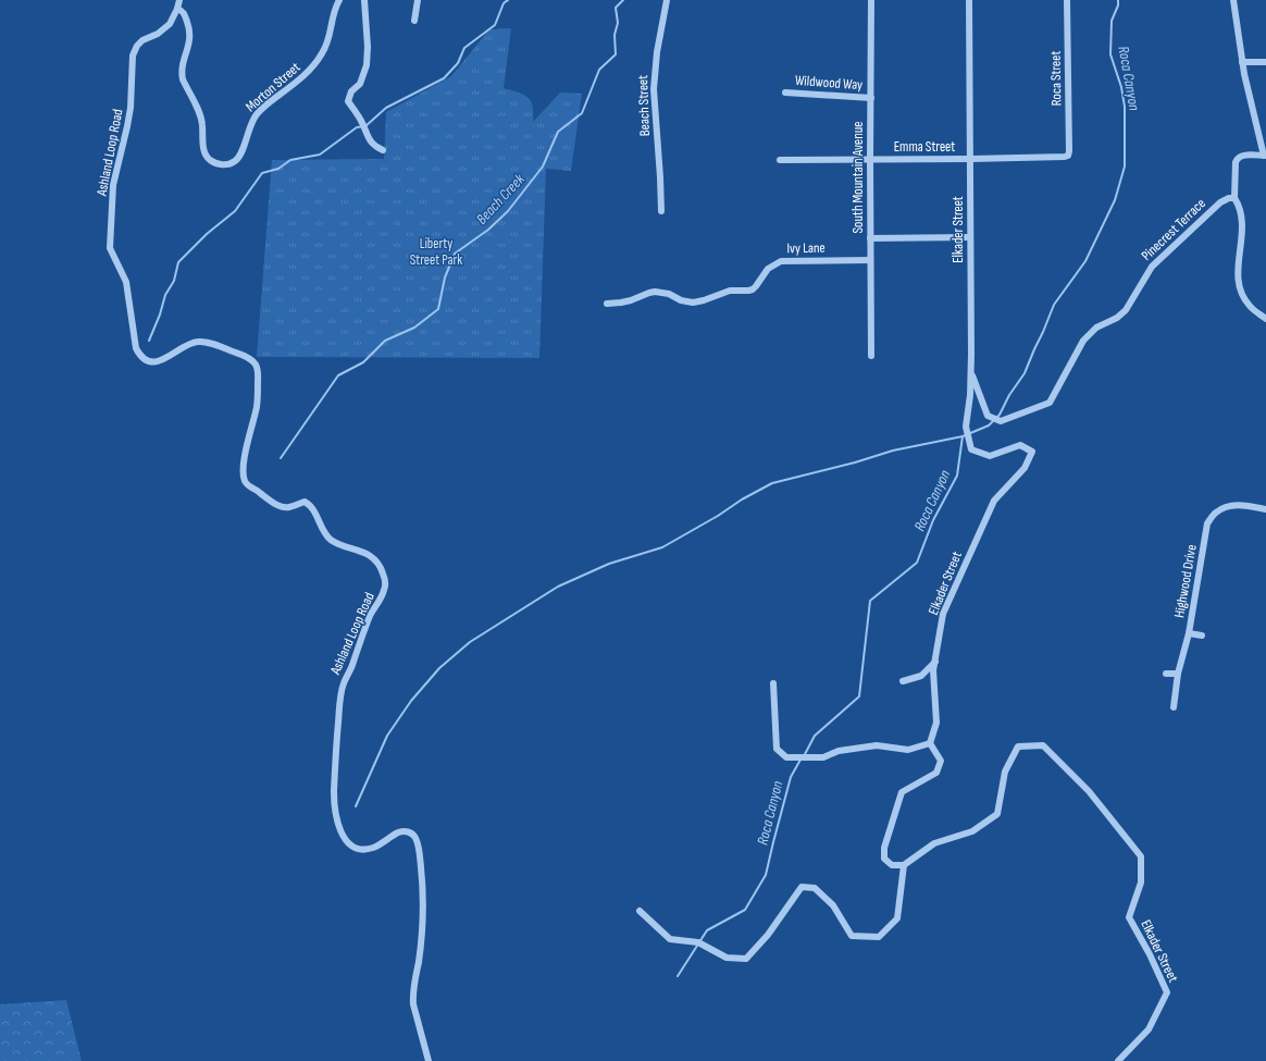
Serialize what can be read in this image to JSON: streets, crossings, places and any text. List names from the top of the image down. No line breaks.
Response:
{"streets":{"street":["Roca Street","Wildwood Way","Morton Street","Beach Street","Emma Street","Ashland Loop Road","South Mountain Avenue","Elkader Street","Pinecrest Terrace","Ivy Lane","Highwood Drive"]},"crossings":[["Roca Street","Emma Street"],["Wildwood Way","South Mountain Avenue"],["Morton Street","Ashland Loop Road"],["Emma Street","South Mountain Avenue"],["Emma Street","Elkader Street"],["South Mountain Avenue","Ivy Lane"],["Elkader Street","Pinecrest Terrace"]],"water":["Roca Canyon","Beach Creek"],"parks":["Liberty Street Park"]}
